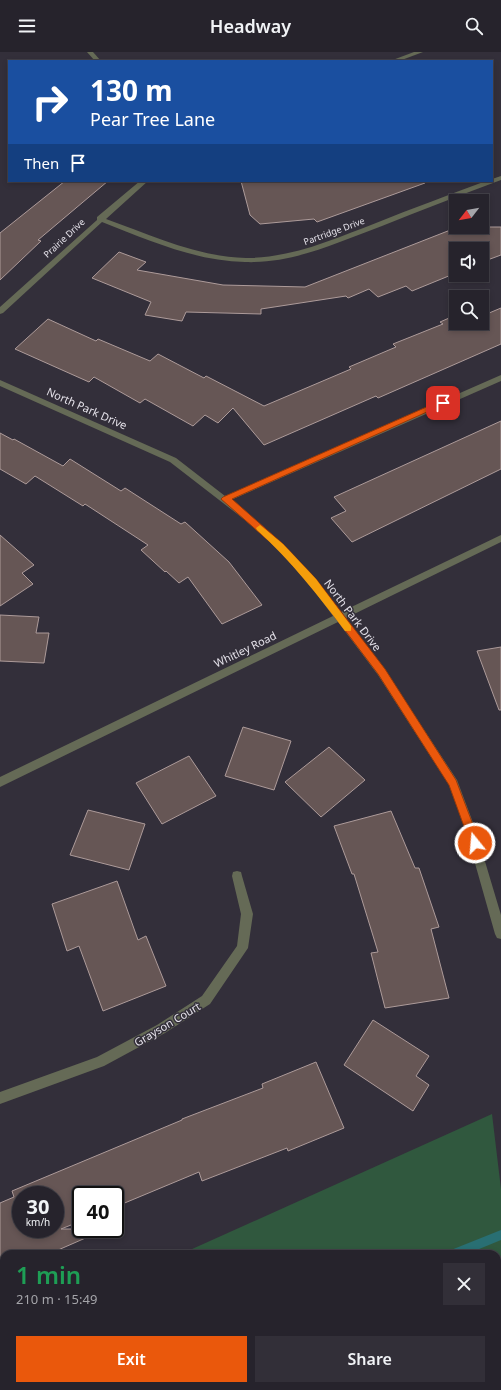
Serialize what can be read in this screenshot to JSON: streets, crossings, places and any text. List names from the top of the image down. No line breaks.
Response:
{"streets":{"street":["Partridge Drive","Prairie Drive","North Park Drive","Whitley Road","Grayson Court"]},"crossings":[["Partridge Drive","Prairie Drive"],["North Park Drive","Whitley Road"]],"north":"bottom left","page":{"header":"Headway","turn":["130 m","Pear Tree Lane"],"then":"Then","speed":"30 km/h","limit":"40","heading":["1 min","210 m · 15:49"],"buttons":["Exit","Share"]}}
